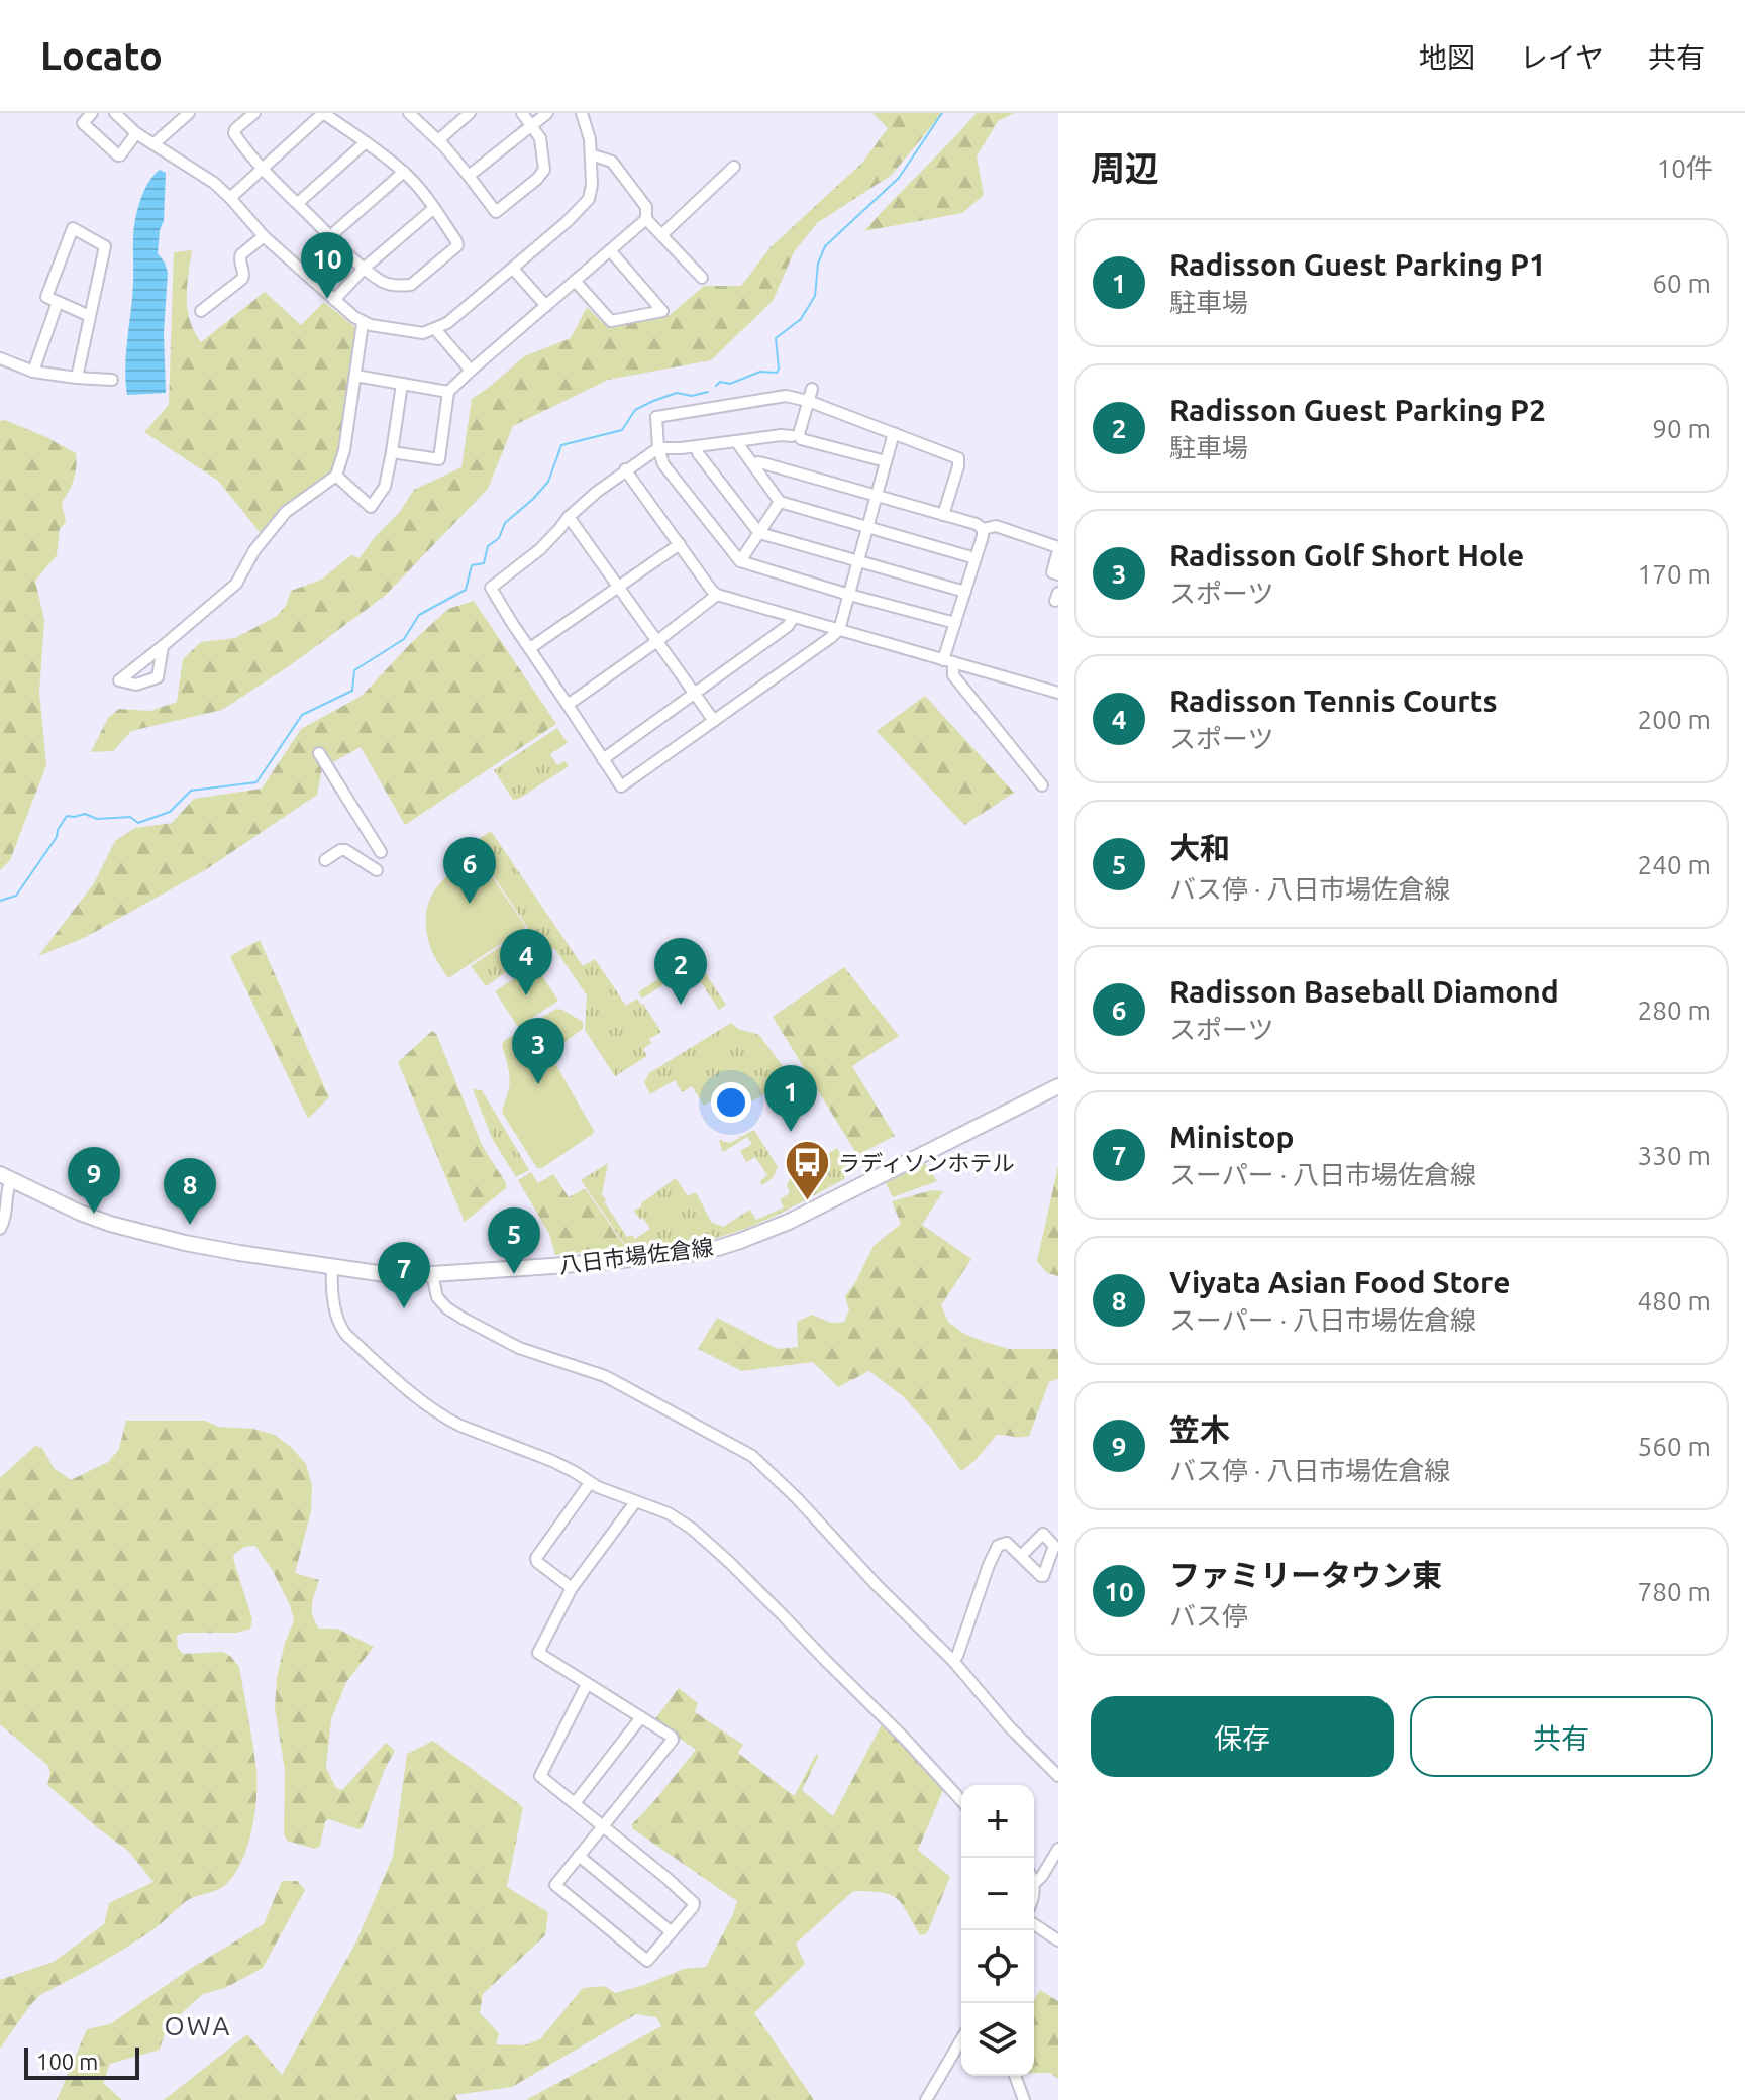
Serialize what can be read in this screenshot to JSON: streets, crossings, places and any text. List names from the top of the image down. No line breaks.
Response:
{"streets":{"main road":["八日市場佐倉線"]},"districts":["OWA"],"places":{"bus stop":["ラディソンホテル"]},"scale_bar":"100 m","page":{"header":"Locato","nav":["地図","レイヤ","共有"],"heading":["周辺","10件"],"list":[{"mark":"1","name":"Radisson Guest Parking P1","note":"駐車場","value":"60 m"},{"mark":"2","name":"Radisson Guest Parking P2","note":"駐車場","value":"90 m"},{"mark":"3","name":"Radisson Golf Short Hole","note":"スポーツ","value":"170 m"},{"mark":"4","name":"Radisson Tennis Courts","note":"スポーツ","value":"200 m"},{"mark":"5","name":"大和","note":"バス停 · 八日市場佐倉線","value":"240 m"},{"mark":"6","name":"Radisson Baseball Diamond","note":"スポーツ","value":"280 m"},{"mark":"7","name":"Ministop","note":"スーパー · 八日市場佐倉線","value":"330 m"},{"mark":"8","name":"Viyata Asian Food Store","note":"スーパー · 八日市場佐倉線","value":"480 m"},{"mark":"9","name":"笠木","note":"バス停 · 八日市場佐倉線","value":"560 m"},{"mark":"10","name":"ファミリータウン東","note":"バス停","value":"780 m"}],"pins":["10","6","4","2","3","1","9","8","5","7"],"buttons":["保存","共有"],"map_buttons":["+","−"],"scale":"100 m"}}
